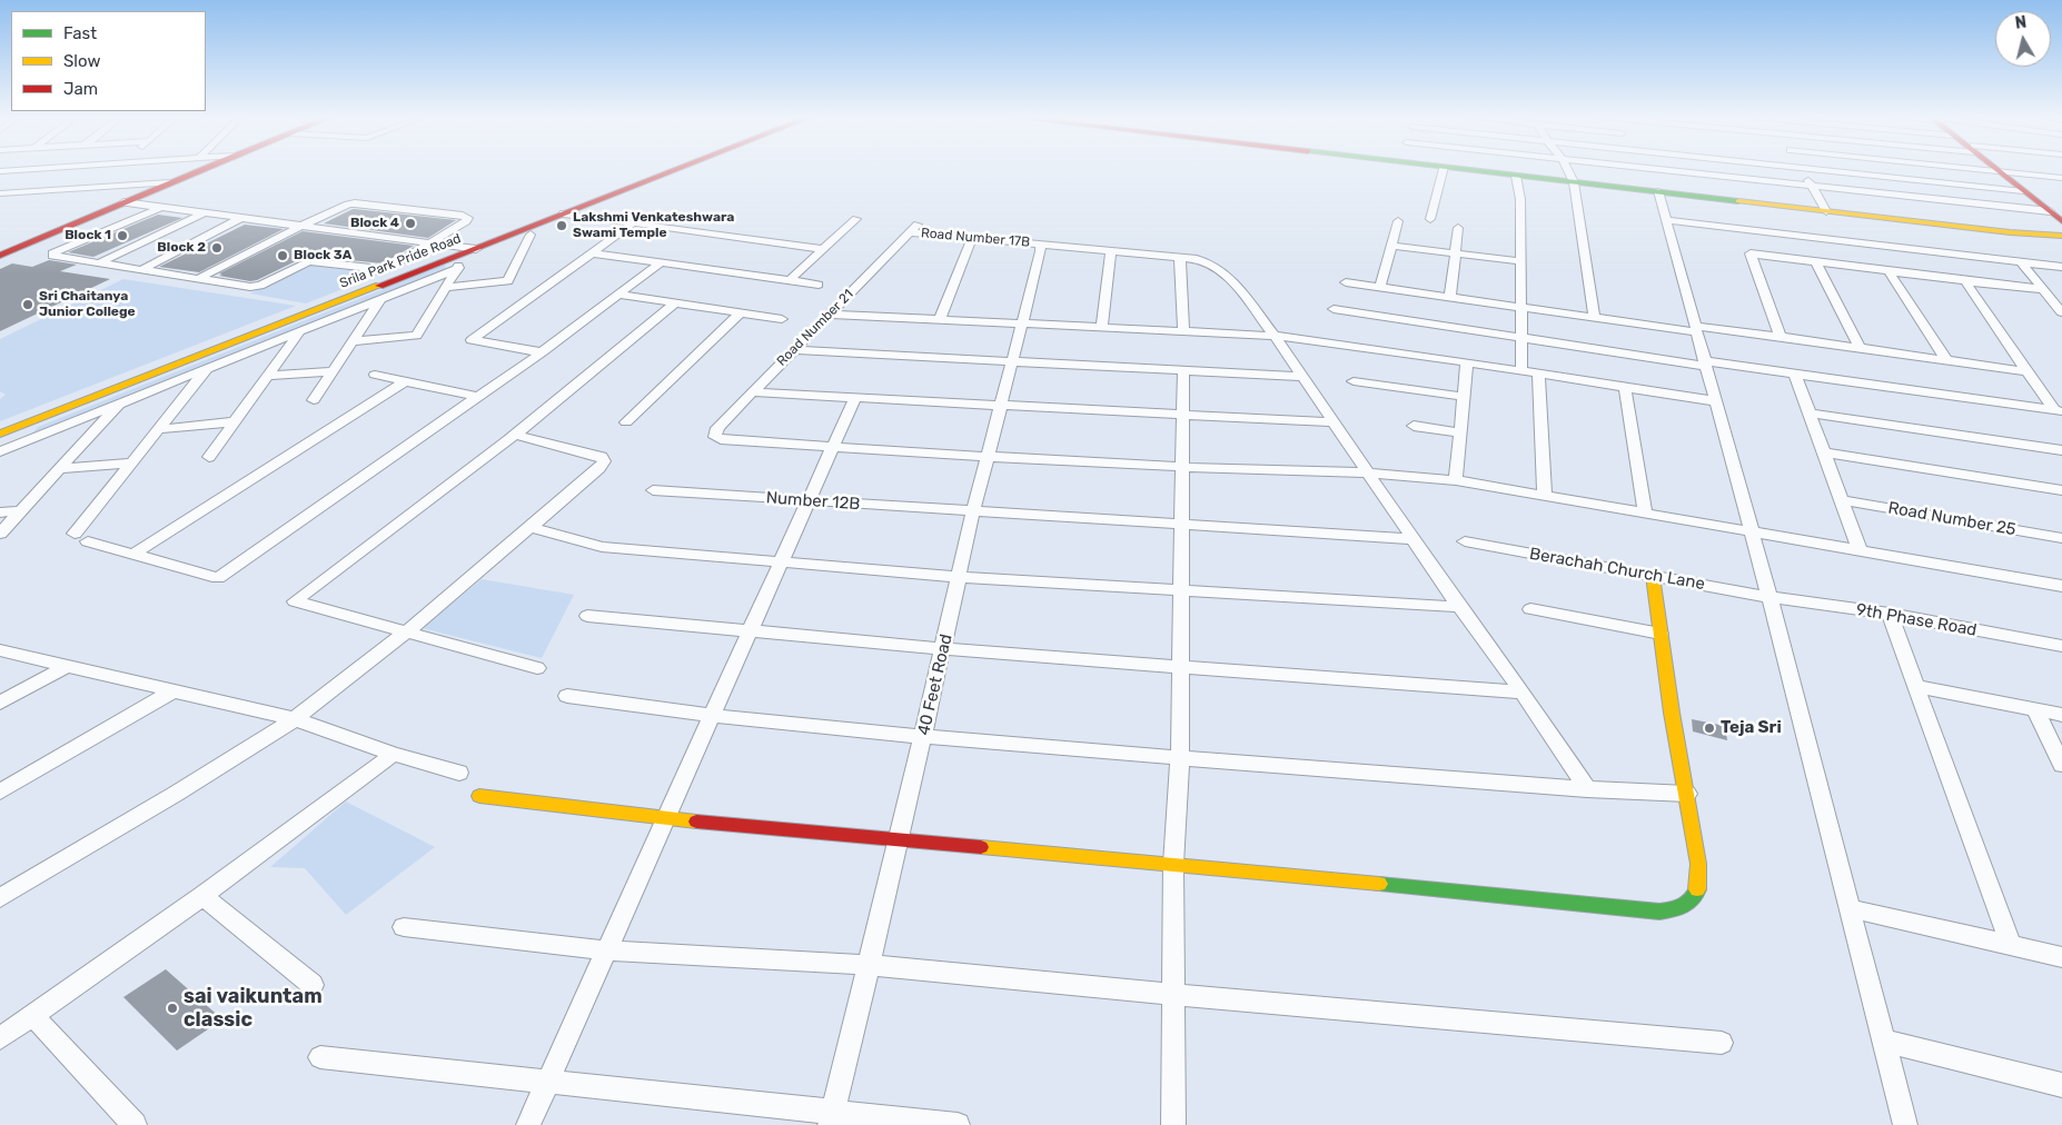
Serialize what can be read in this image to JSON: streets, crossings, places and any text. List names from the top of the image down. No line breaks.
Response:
{"streets":{"street":["Road Number 17B","Srila Park Pride Road","Road Number 21","Number 12B","Road Number 25","Berachah Church Lane","9th Phase Road","40 Feet Road"]},"crossings":[["Road Number 17B","Road Number 21"],["Road Number 17B","Number 12B"],["Road Number 17B","40 Feet Road"],["Number 12B","40 Feet Road"],["Berachah Church Lane","9th Phase Road"]],"places":["Block 4","Lakshmi Venkateshwara Swami Temple","Block 1","Block 2","Block 3A","Sri Chaitanya Junior College","Teja Sri","sai vaikuntam classic"],"legend":["Fast","Slow","Jam"],"north":"top"}
